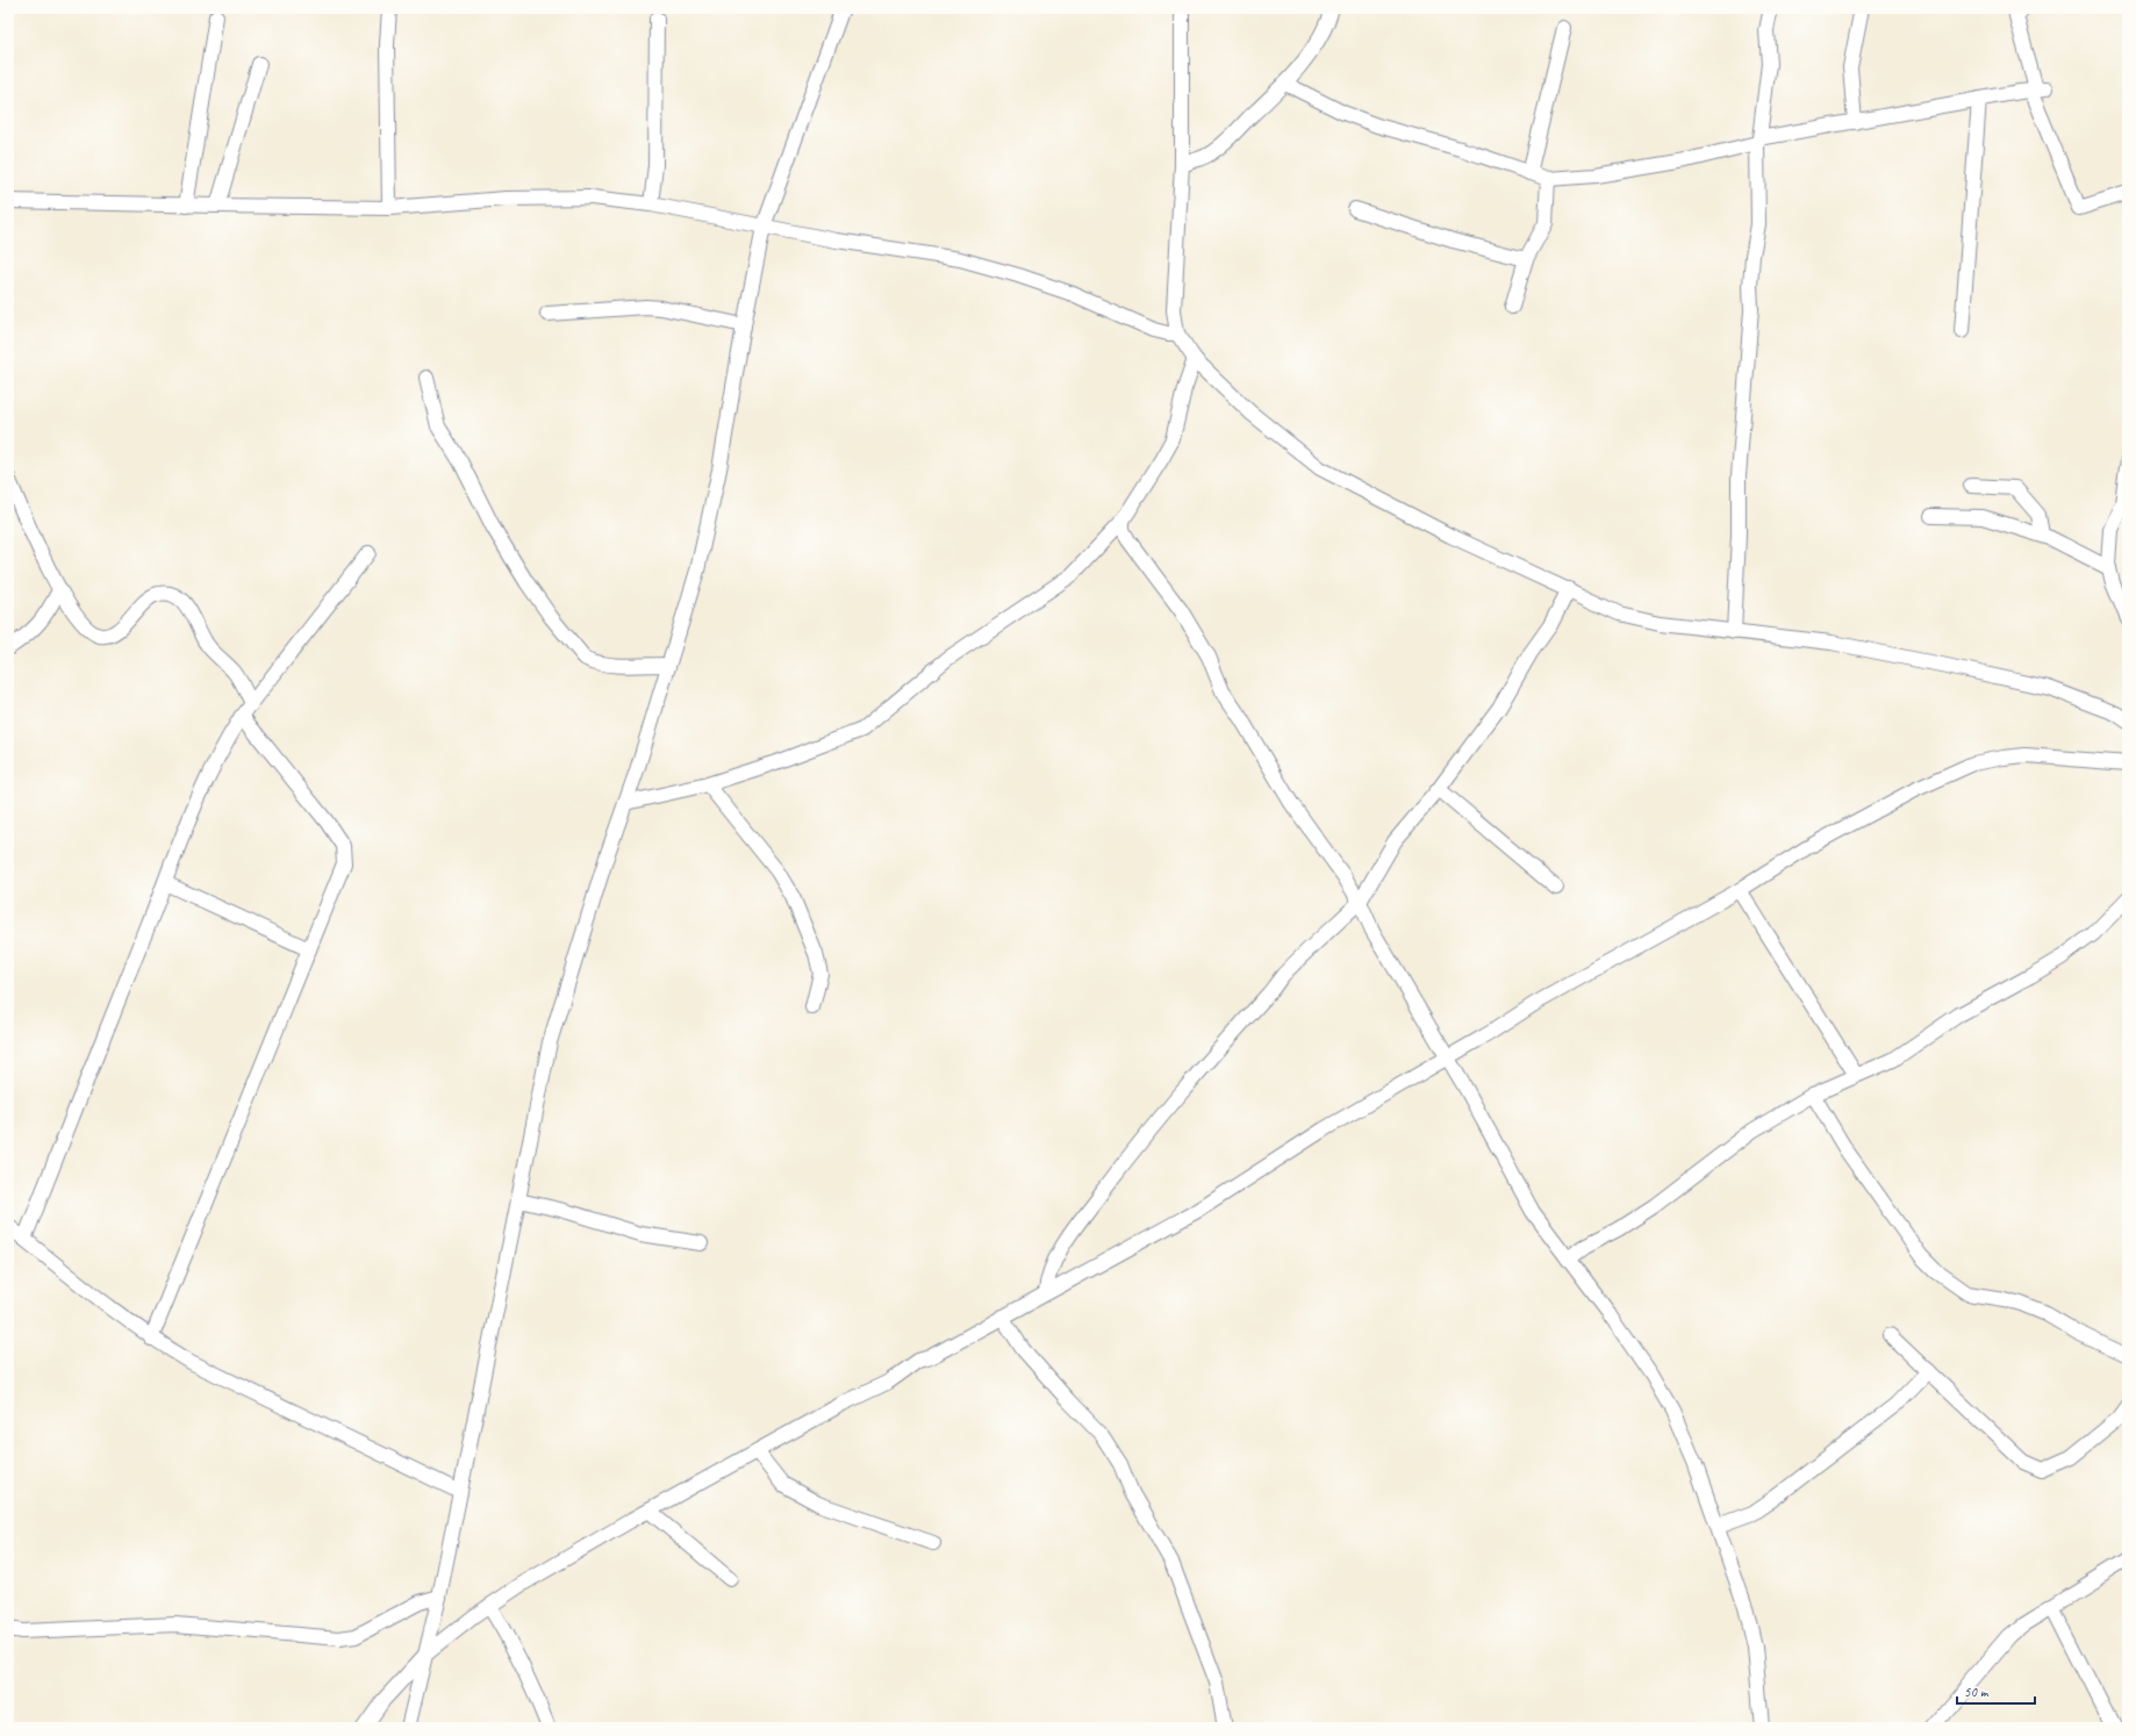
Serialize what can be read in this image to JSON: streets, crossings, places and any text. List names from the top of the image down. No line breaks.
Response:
{"scale_bar":"50 m"}
